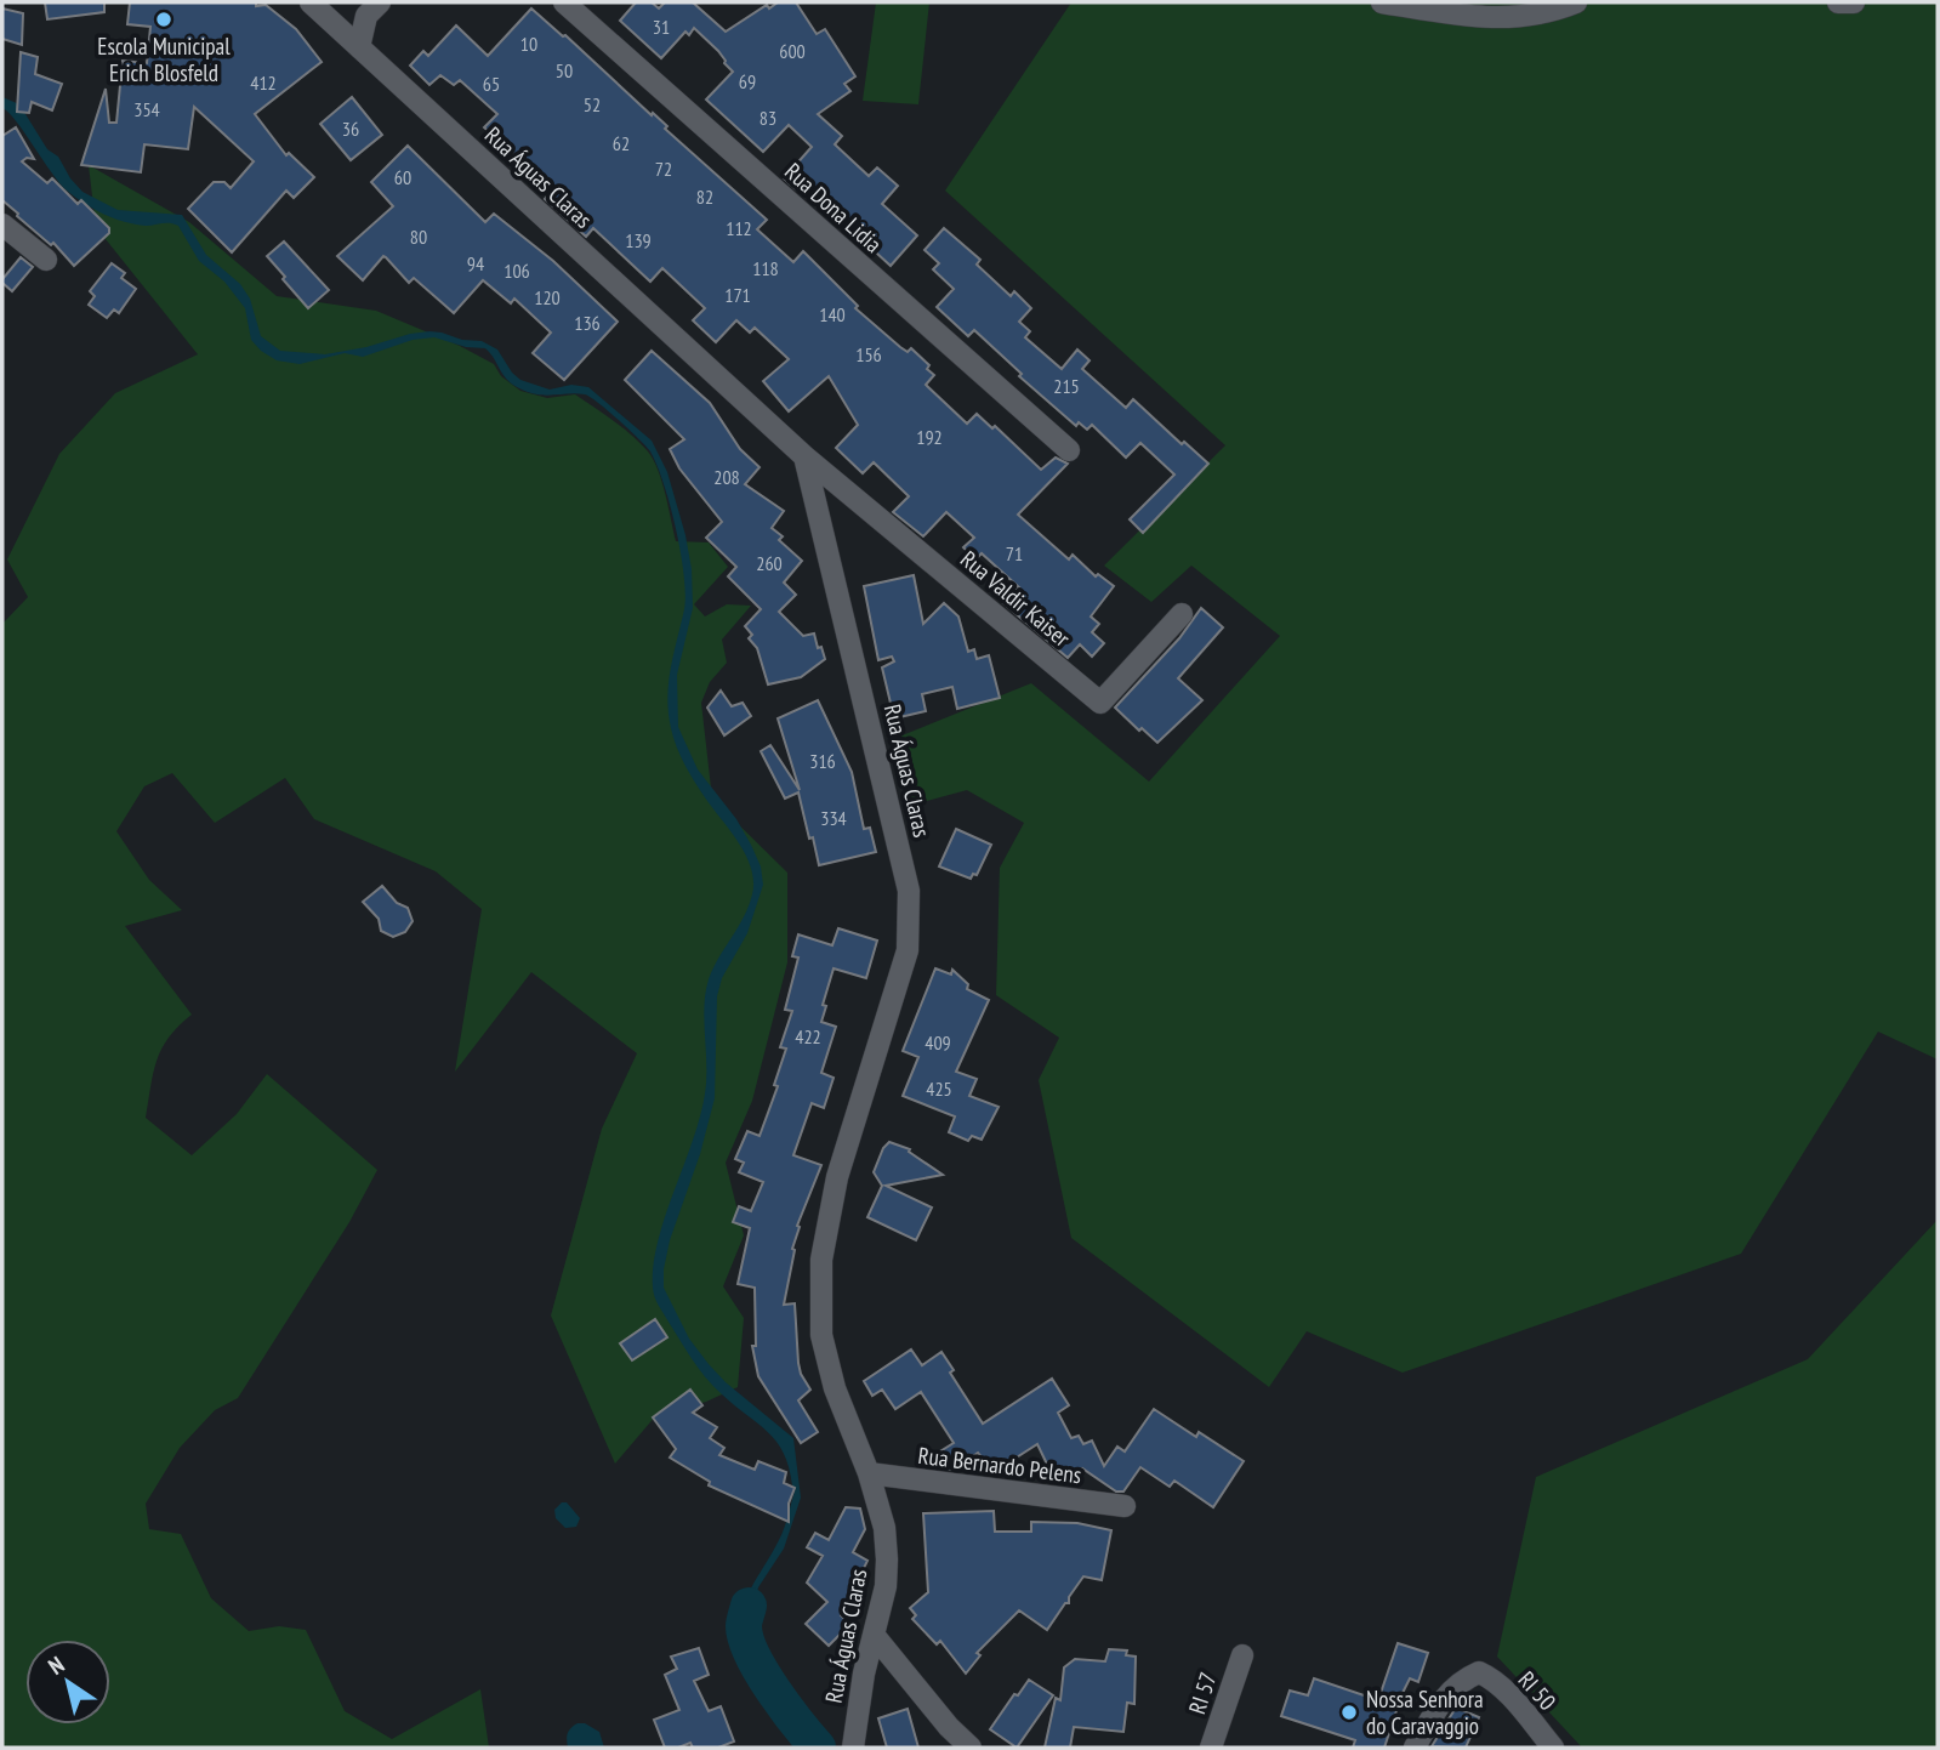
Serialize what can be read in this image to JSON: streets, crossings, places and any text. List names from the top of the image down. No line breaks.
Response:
{"streets":{"street":["Rua Águas Claras","Rua Dona Lidia","Rua Valdir Kaiser","Rua Bernardo Pelens","RI 50","RI 57"]},"crossings":[["Rua Águas Claras","Rua Valdir Kaiser"],["Rua Águas Claras","Rua Bernardo Pelens"]],"places":["Escola Municipal Erich Blosfeld","Nossa Senhora do Caravaggio"],"house_numbers":["31","10","600","50","69","412","65","52","354","83","36","62","72","60","82","112","80","139","94","118","106","171","120","140","136","156","215","192","208","71","260","316","334","422","409","425"],"north":"top left"}
